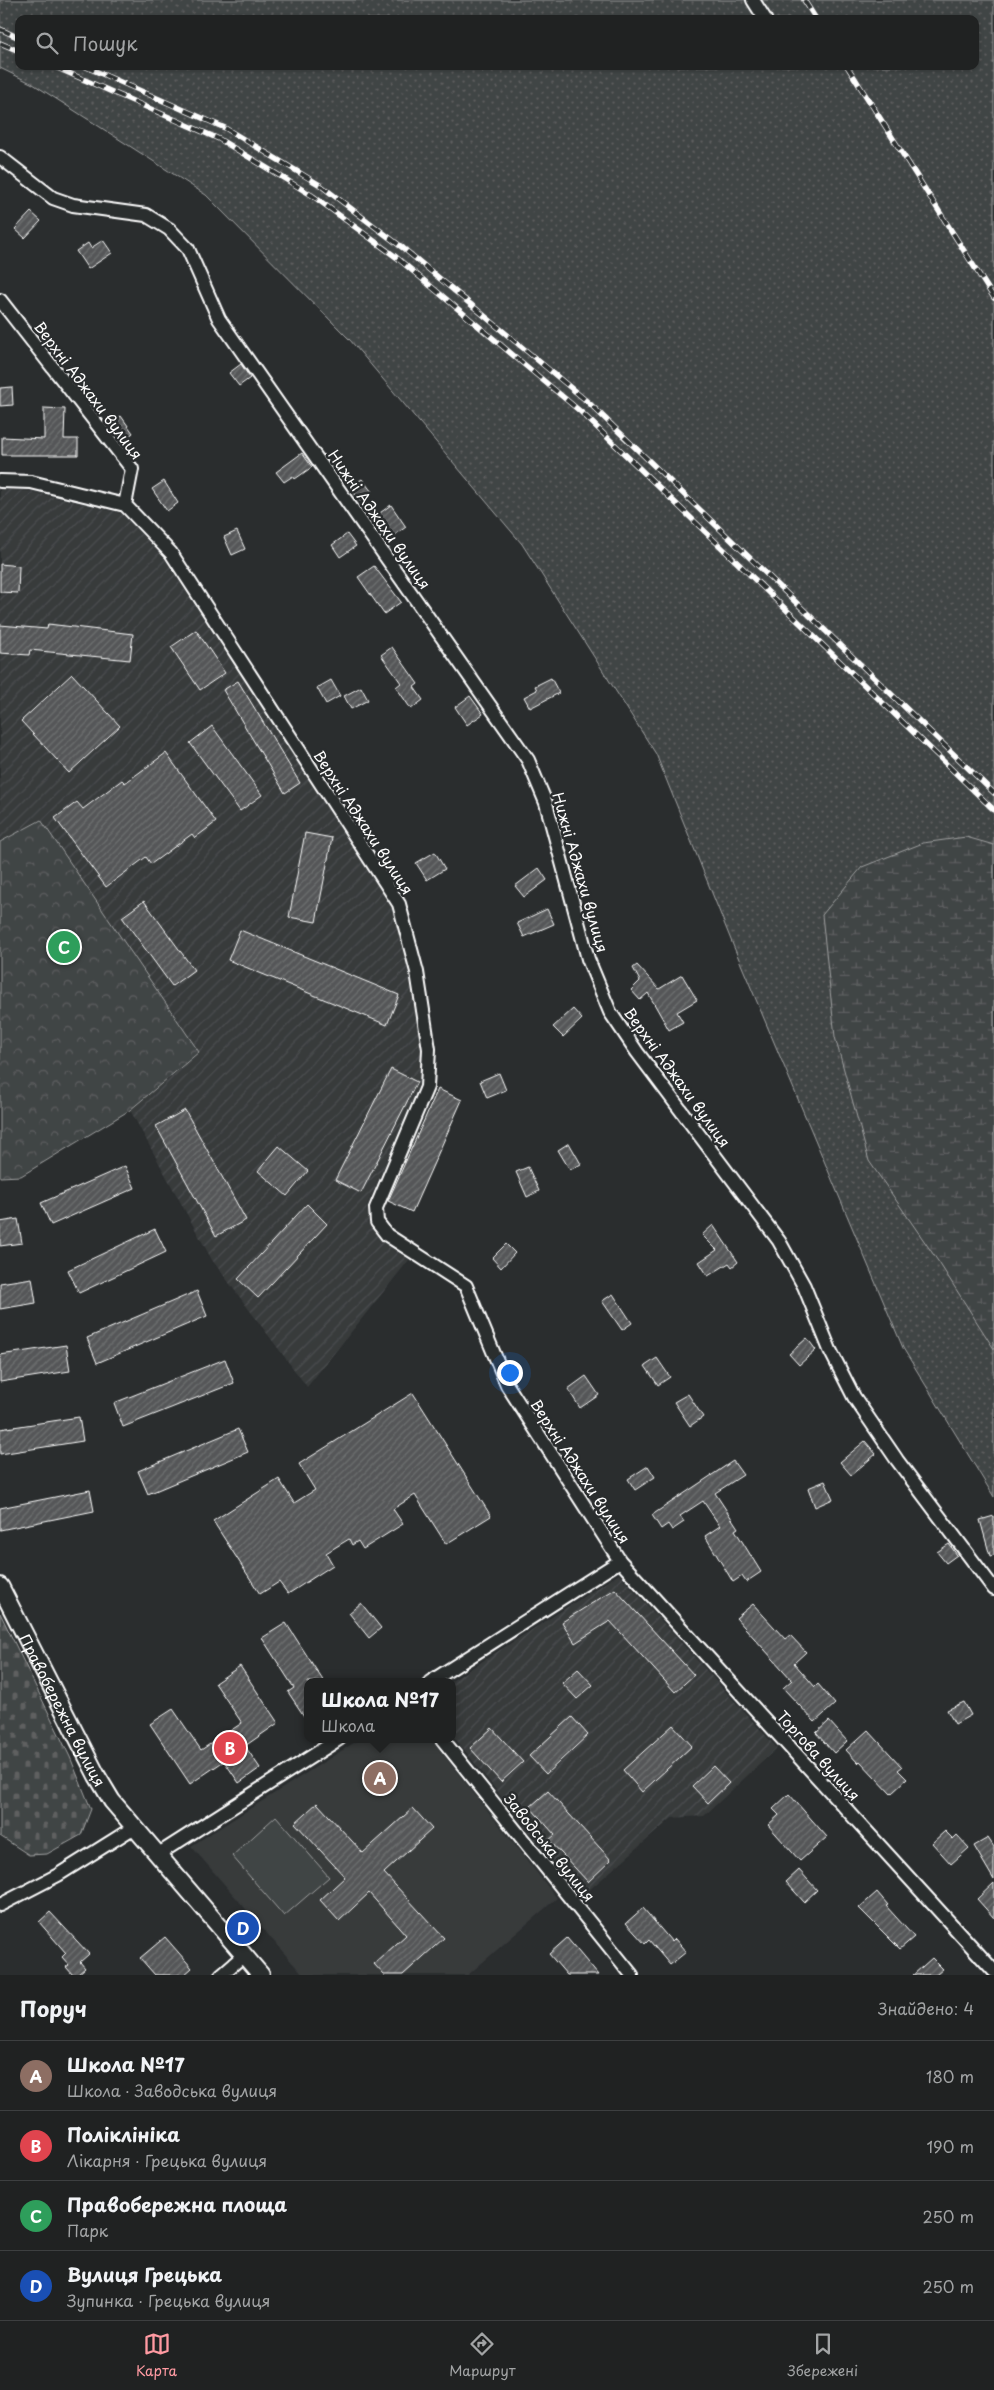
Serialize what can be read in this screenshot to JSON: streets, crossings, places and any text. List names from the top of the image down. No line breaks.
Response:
{"streets":{"street":["Верхні Аджахи вулиця","Нижні Аджахи вулиця","Правобережна вулиця","Торгова вулиця","Заводська вулиця"]},"crossings":[["Верхні Аджахи вулиця","Нижні Аджахи вулиця"],["Верхні Аджахи вулиця","Торгова вулиця"]],"page":{"search":"Пошук","pins":["C","B","A","D"],"popup":["Школа №17","Школа"],"heading":["Поруч","Знайдено: 4"],"list":[{"mark":"A","name":"Школа №17","note":"Школа · Заводська вулиця","value":"180 m"},{"mark":"B","name":"Поліклініка","note":"Лікарня · Грецька вулиця","value":"190 m"},{"mark":"C","name":"Правобережна площа","note":"Парк","value":"250 m"},{"mark":"D","name":"Вулиця Грецька","note":"Зупинка · Грецька вулиця","value":"250 m"}],"nav":["Карта","Маршрут","Збережені"]}}
